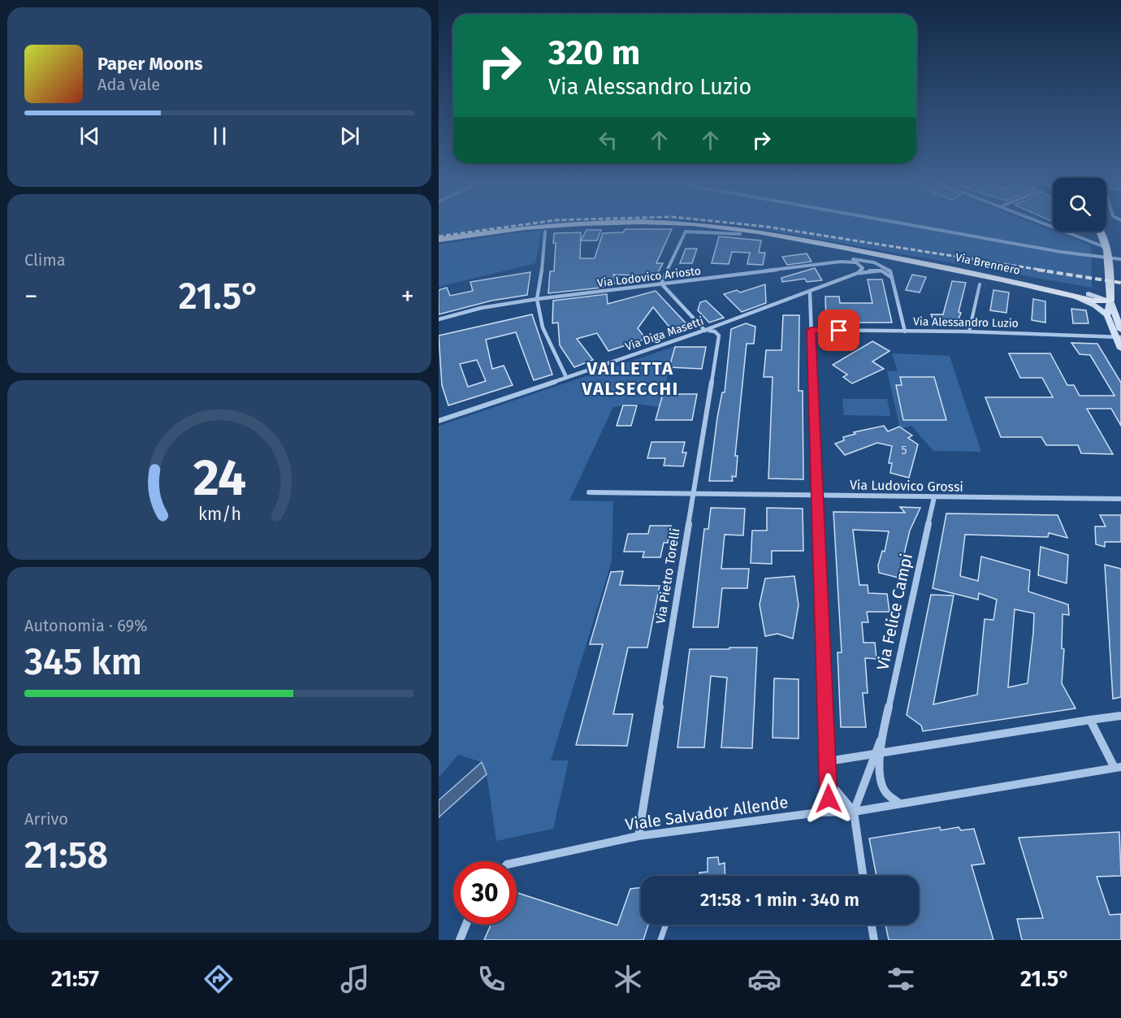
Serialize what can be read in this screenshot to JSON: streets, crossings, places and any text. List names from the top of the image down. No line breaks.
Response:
{"streets":{"main road":["Via Brennero"],"street":["Via Lodovico Ariosto","Via Alessandro Luzio","Via Diga Masetti","Via Ludovico Grossi","Via Pietro Torelli","Via Felice Campi","Viale Salvador Allende"]},"crossings":[["Via Lodovico Ariosto","Via Diga Masetti"],["Via Diga Masetti","Via Pietro Torelli"],["Via Ludovico Grossi","Via Pietro Torelli"],["Via Ludovico Grossi","Via Felice Campi"],["Via Pietro Torelli","Viale Salvador Allende"],["Via Felice Campi","Viale Salvador Allende"]],"districts":["VALLETTA VALSECCHI"],"house_numbers":["5"],"page":{"turn":["320 m","Via Alessandro Luzio"],"song":["Paper Moons","Ada Vale"],"tile":["Clima",["Autonomia · 69%","345 km"],["Arrivo","21:58"]],"heat":["−","21.5°","+"],"limit":"30","trip":"21:58 · 1 min · 340 m","tabs":["21:57","21.5°"],"gauge":["24","km/h"]}}
